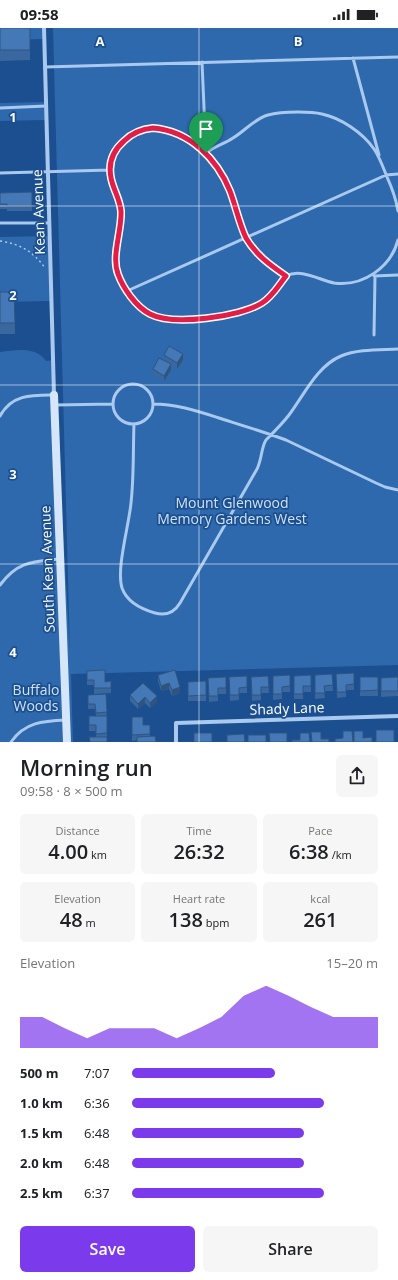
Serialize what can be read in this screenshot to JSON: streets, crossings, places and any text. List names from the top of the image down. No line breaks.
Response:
{"streets":{"street":["Kean Avenue","South Kean Avenue","Shady Lane"]},"crossings":[["Kean Avenue","South Kean Avenue"]],"parks":["Mount Glenwood Memory Gardens West","Buffalo Woods"],"page":{"status":"09:58","heading":["Morning run","09:58 · 8 × 500 m"],"stats":[["Distance","4.00 km"],["Time","26:32"],["Pace","6:38 /km"],["Elevation","48 m"],["Heart rate","138 bpm"],["kcal","261"]],"chart":["Elevation","15–20 m"],"list":[{"name":"500 m","note":"7:07"},{"name":"1.0 km","note":"6:36"},{"name":"1.5 km","note":"6:48"},{"name":"2.0 km","note":"6:48"},{"name":"2.5 km","note":"6:37"}],"buttons":["Save","Share"]},"grid":{"columns":["A","B"],"rows":["1","2","3","4"]}}
